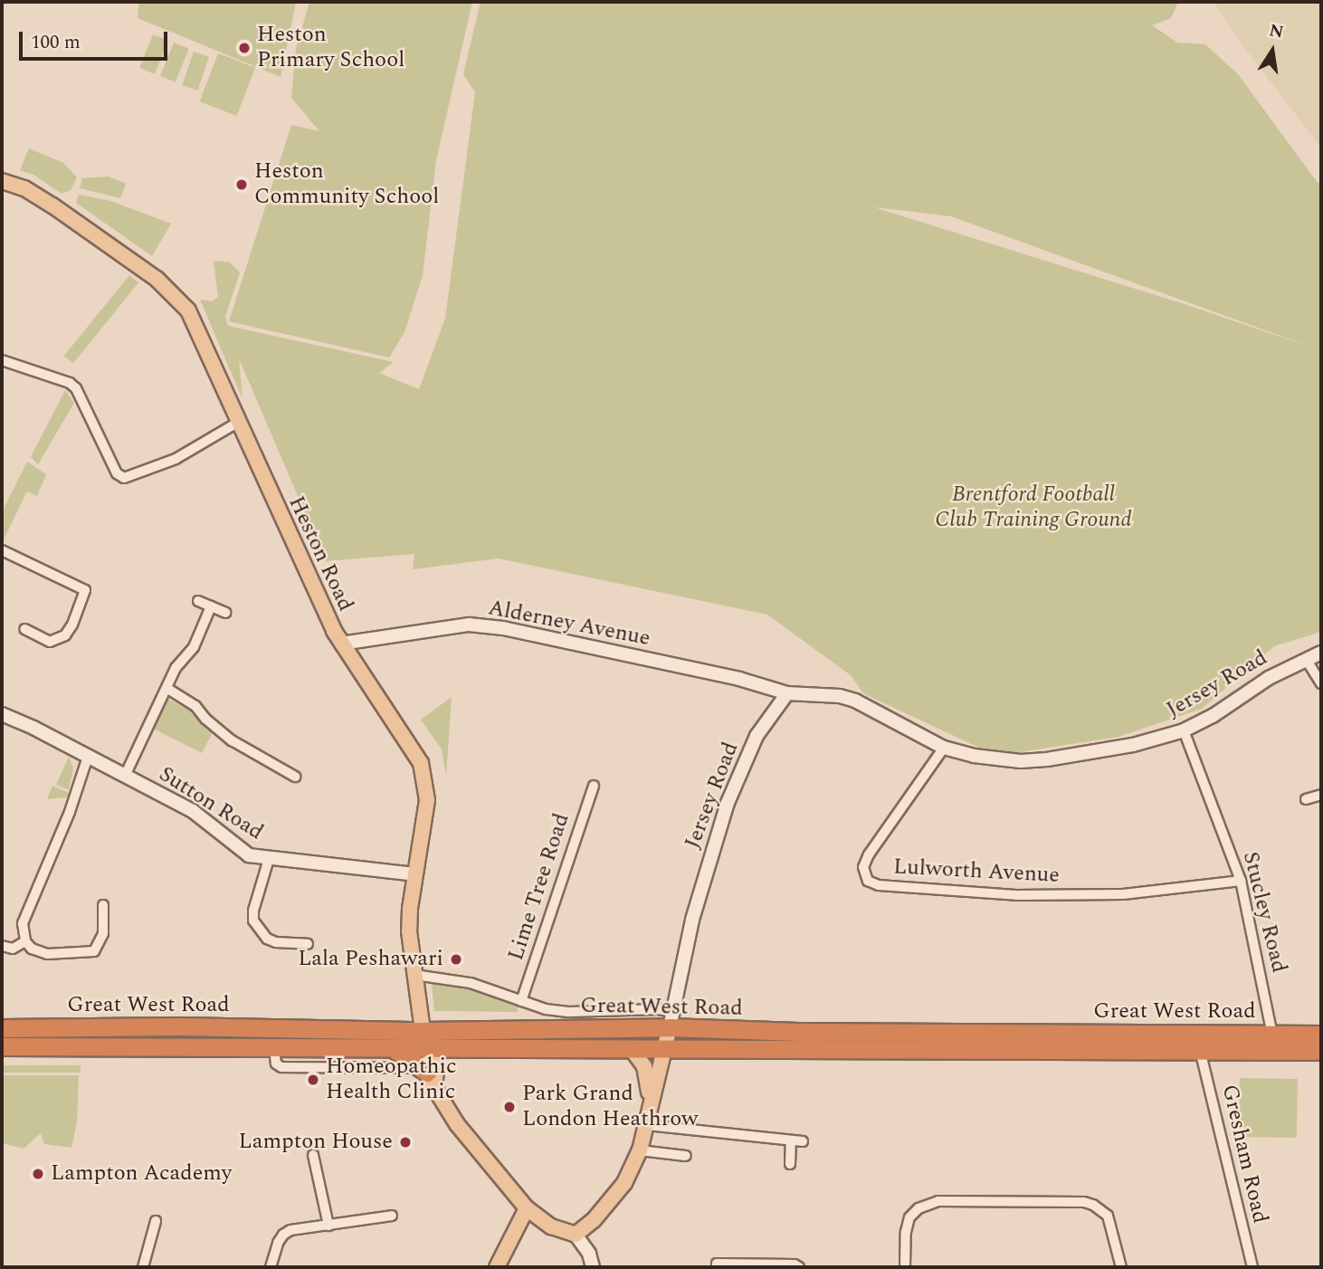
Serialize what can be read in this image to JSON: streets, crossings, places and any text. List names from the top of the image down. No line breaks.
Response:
{"streets":{"highway":["Great West Road"],"main road":["Heston Road","Jersey Road"],"street":["Alderney Avenue","Sutton Road","Lulworth Avenue","Lime Tree Road","Stucley Road","Gresham Road"]},"crossings":[["Heston Road","Alderney Avenue"],["Heston Road","Sutton Road"],["Heston Road","Great West Road"],["Alderney Avenue","Jersey Road"],["Jersey Road","Lulworth Avenue"],["Jersey Road","Stucley Road"],["Jersey Road","Great West Road"],["Lulworth Avenue","Stucley Road"],["Stucley Road","Great West Road"],["Great West Road","Gresham Road"]],"parks":["Brentford Football Club Training Ground"],"places":["Heston Primary School","Heston Community School","Lala Peshawari","Homeopathic Health Clinic","Park Grand London Heathrow","Lampton House","Lampton Academy"],"scale_bar":"100 m","north":"top"}
